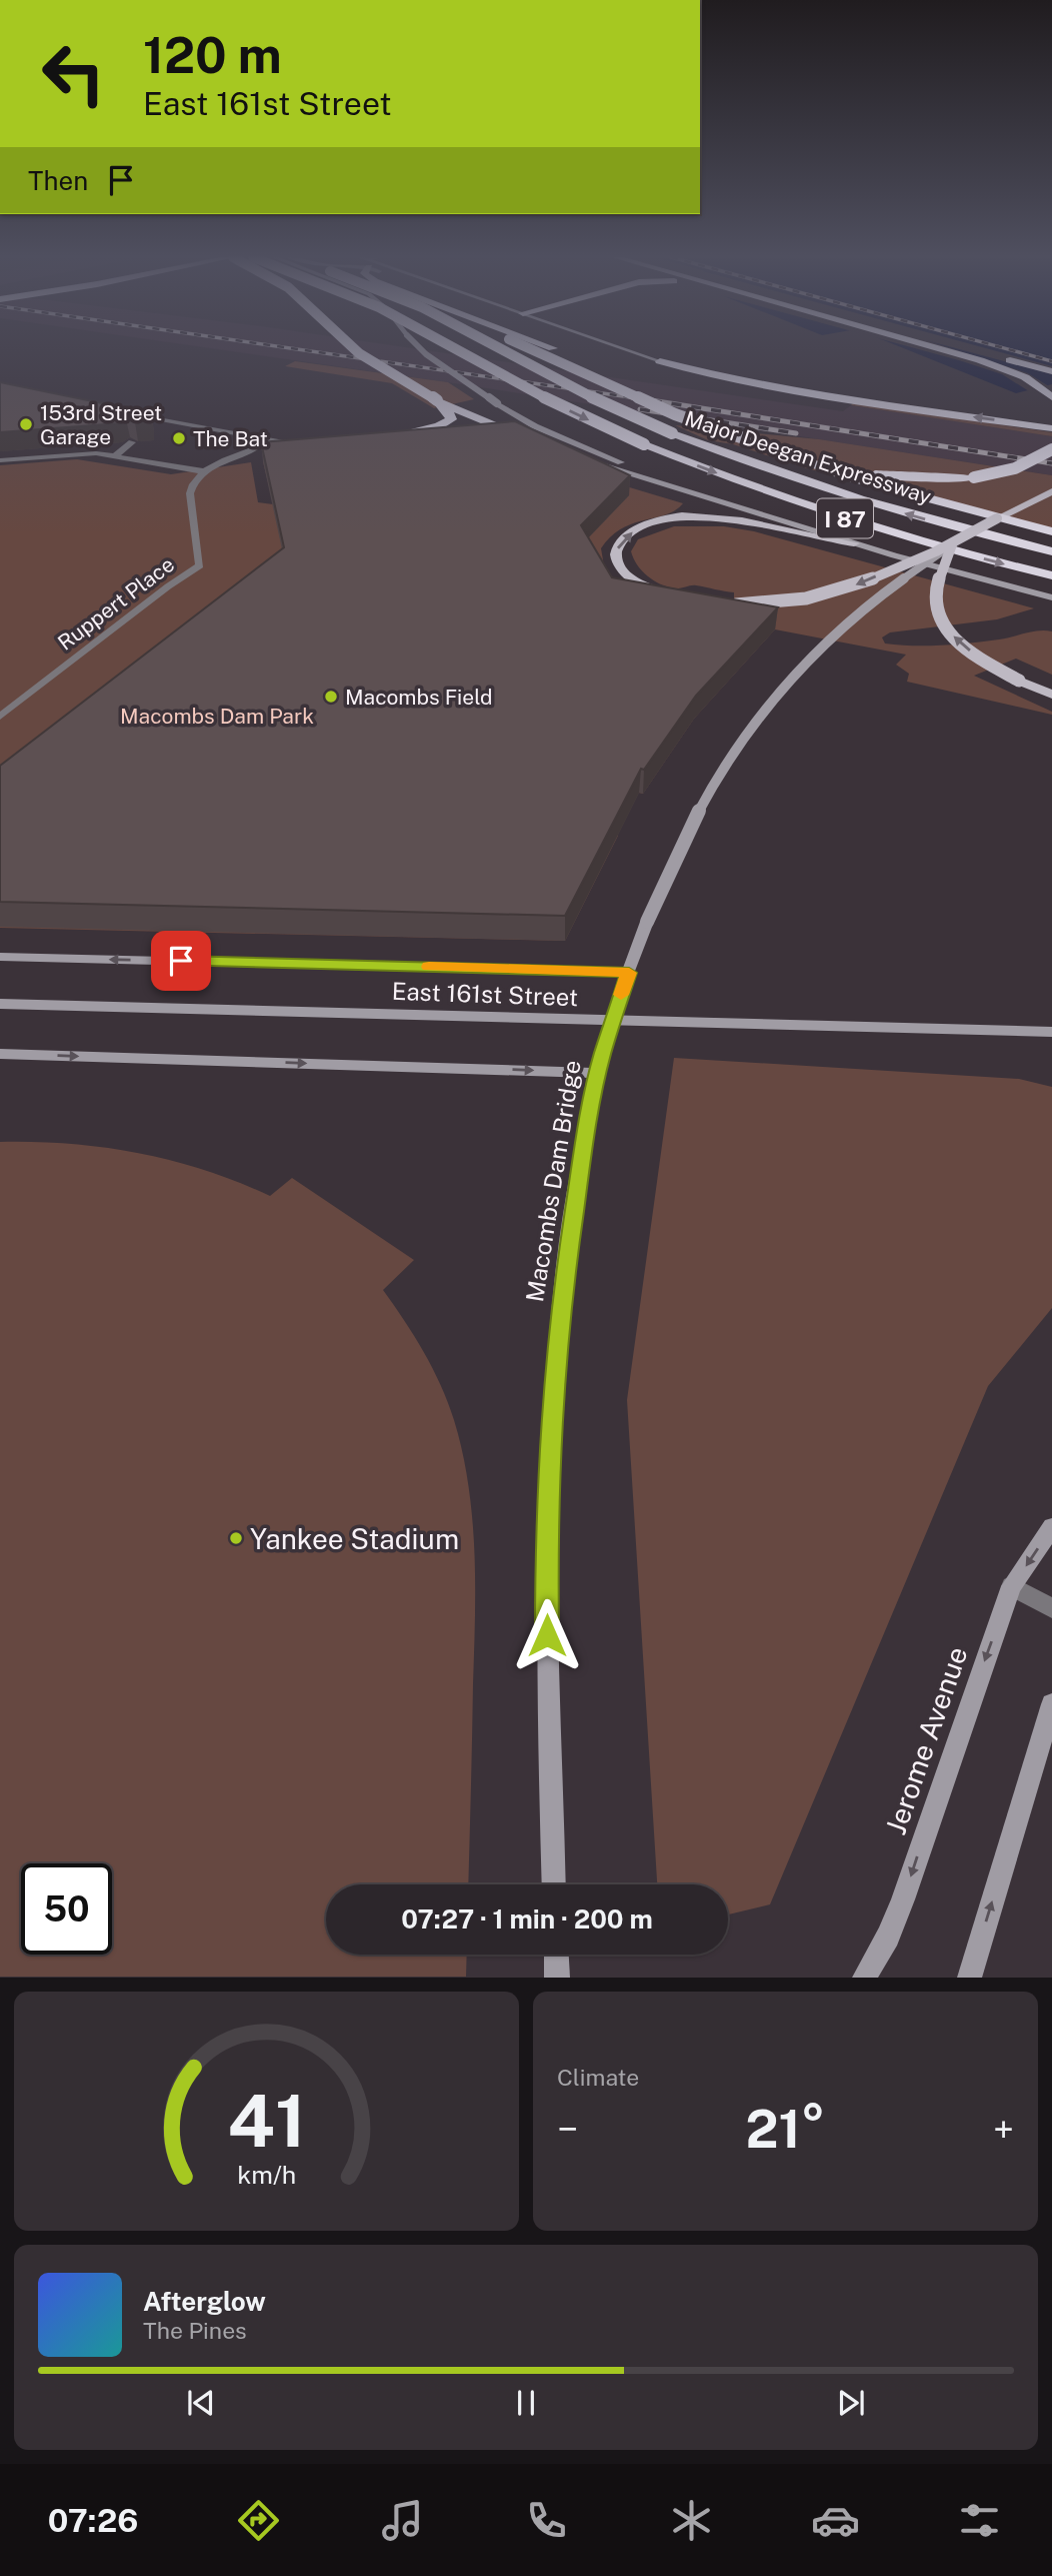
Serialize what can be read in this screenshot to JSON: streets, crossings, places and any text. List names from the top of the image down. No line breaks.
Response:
{"streets":{"highway":["Major Deegan Expressway","I 87"],"main road":["East 161st Street","Macombs Dam Bridge","Jerome Avenue"],"street":["Ruppert Place"]},"crossings":[["East 161st Street","Macombs Dam Bridge"]],"parks":["Macombs Dam Park"],"places":["153rd Street Garage","The Bat","Macombs Field","Yankee Stadium"],"page":{"turn":["120 m","East 161st Street"],"then":"Then","limit":"50","trip":"07:27 · 1 min · 200 m","tile":"Climate","heat":["−","21°","+"],"song":["Afterglow","The Pines"],"tabs":"07:26","gauge":["41","km/h"]}}
